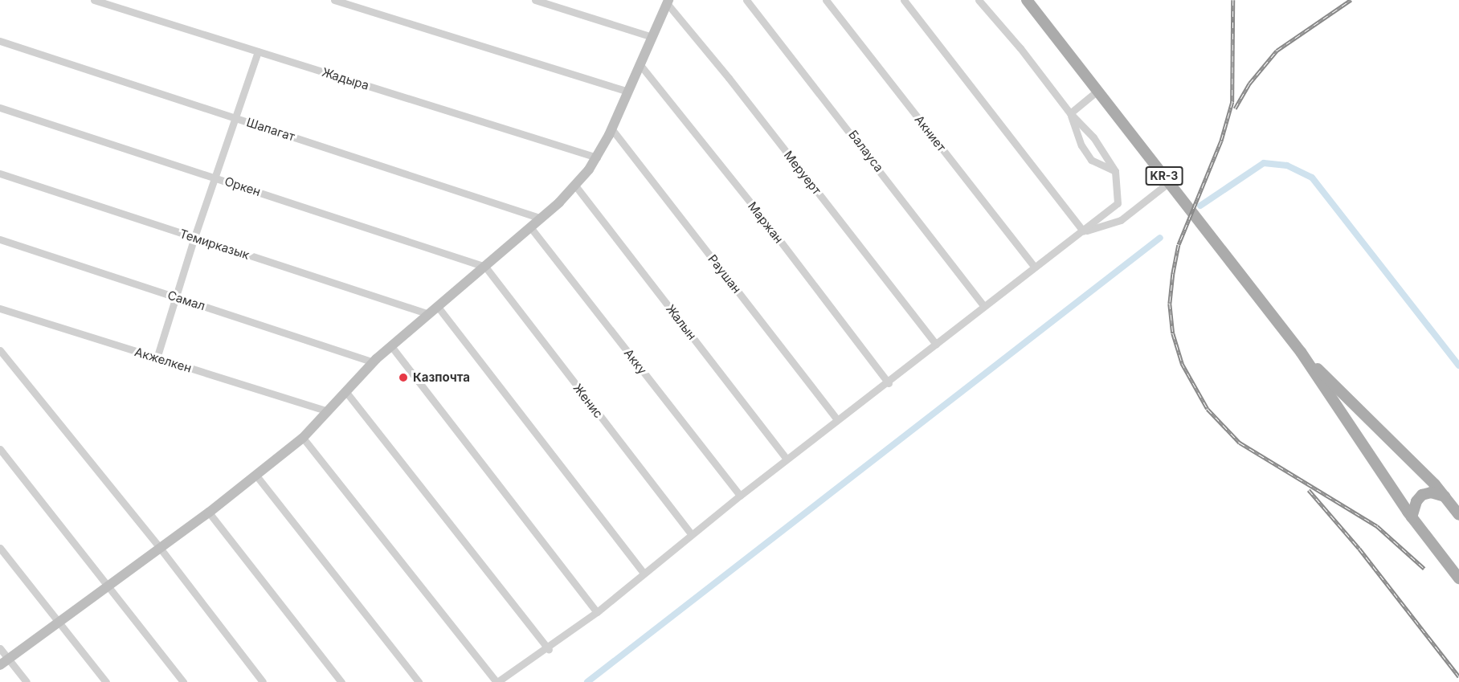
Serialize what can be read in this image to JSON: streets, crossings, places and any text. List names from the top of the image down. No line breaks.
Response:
{"streets":{"main road":["KR-3"],"street":["Жадыра","Шапагат","Акниет","Балауса","Меруерт","Оркен","Маржан","Темирказык","Раушан","Самал","Жалын","Акжелкен","Акку","Женис"]},"crossings":[["Оркен","Женис"]],"places":["Казпочта"]}
